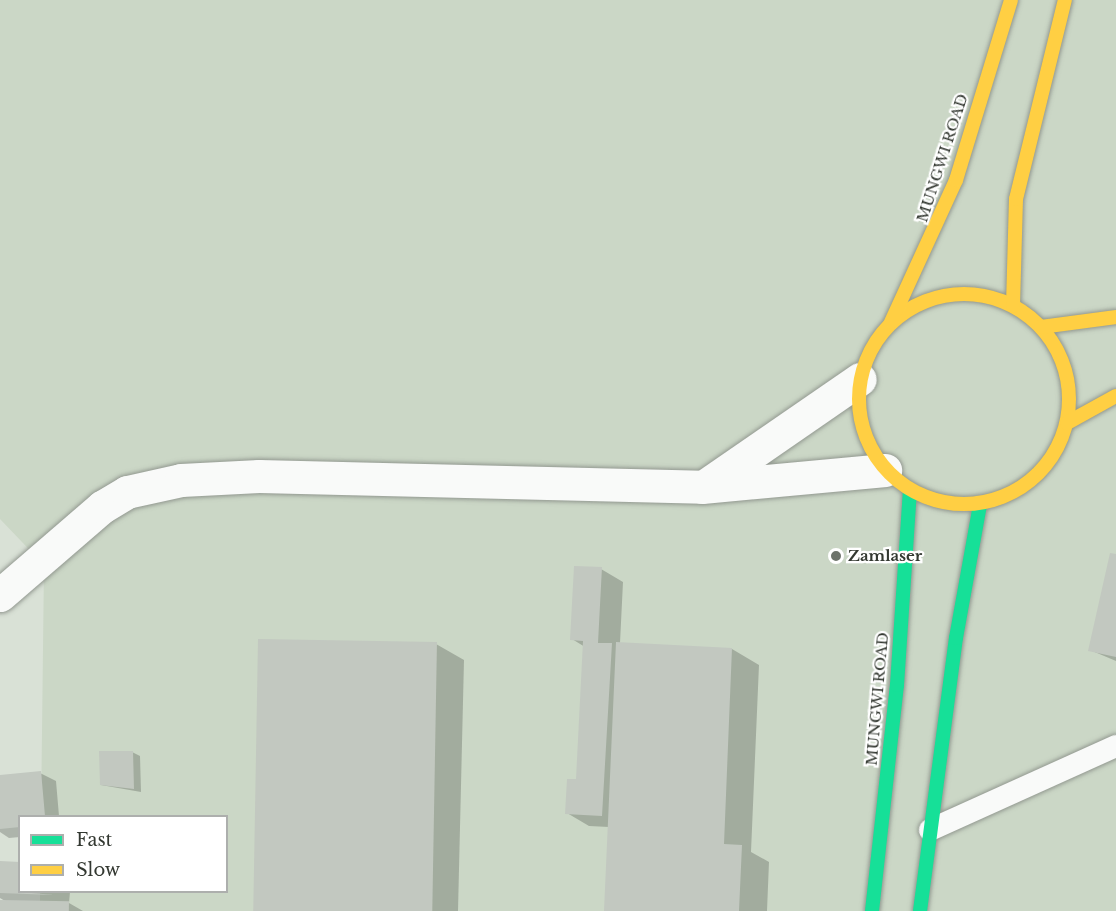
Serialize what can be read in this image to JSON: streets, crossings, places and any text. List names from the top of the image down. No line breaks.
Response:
{"streets":{"main road":["MUNGWI ROAD"]},"places":["Zamlaser"],"legend":["Fast","Slow"]}
